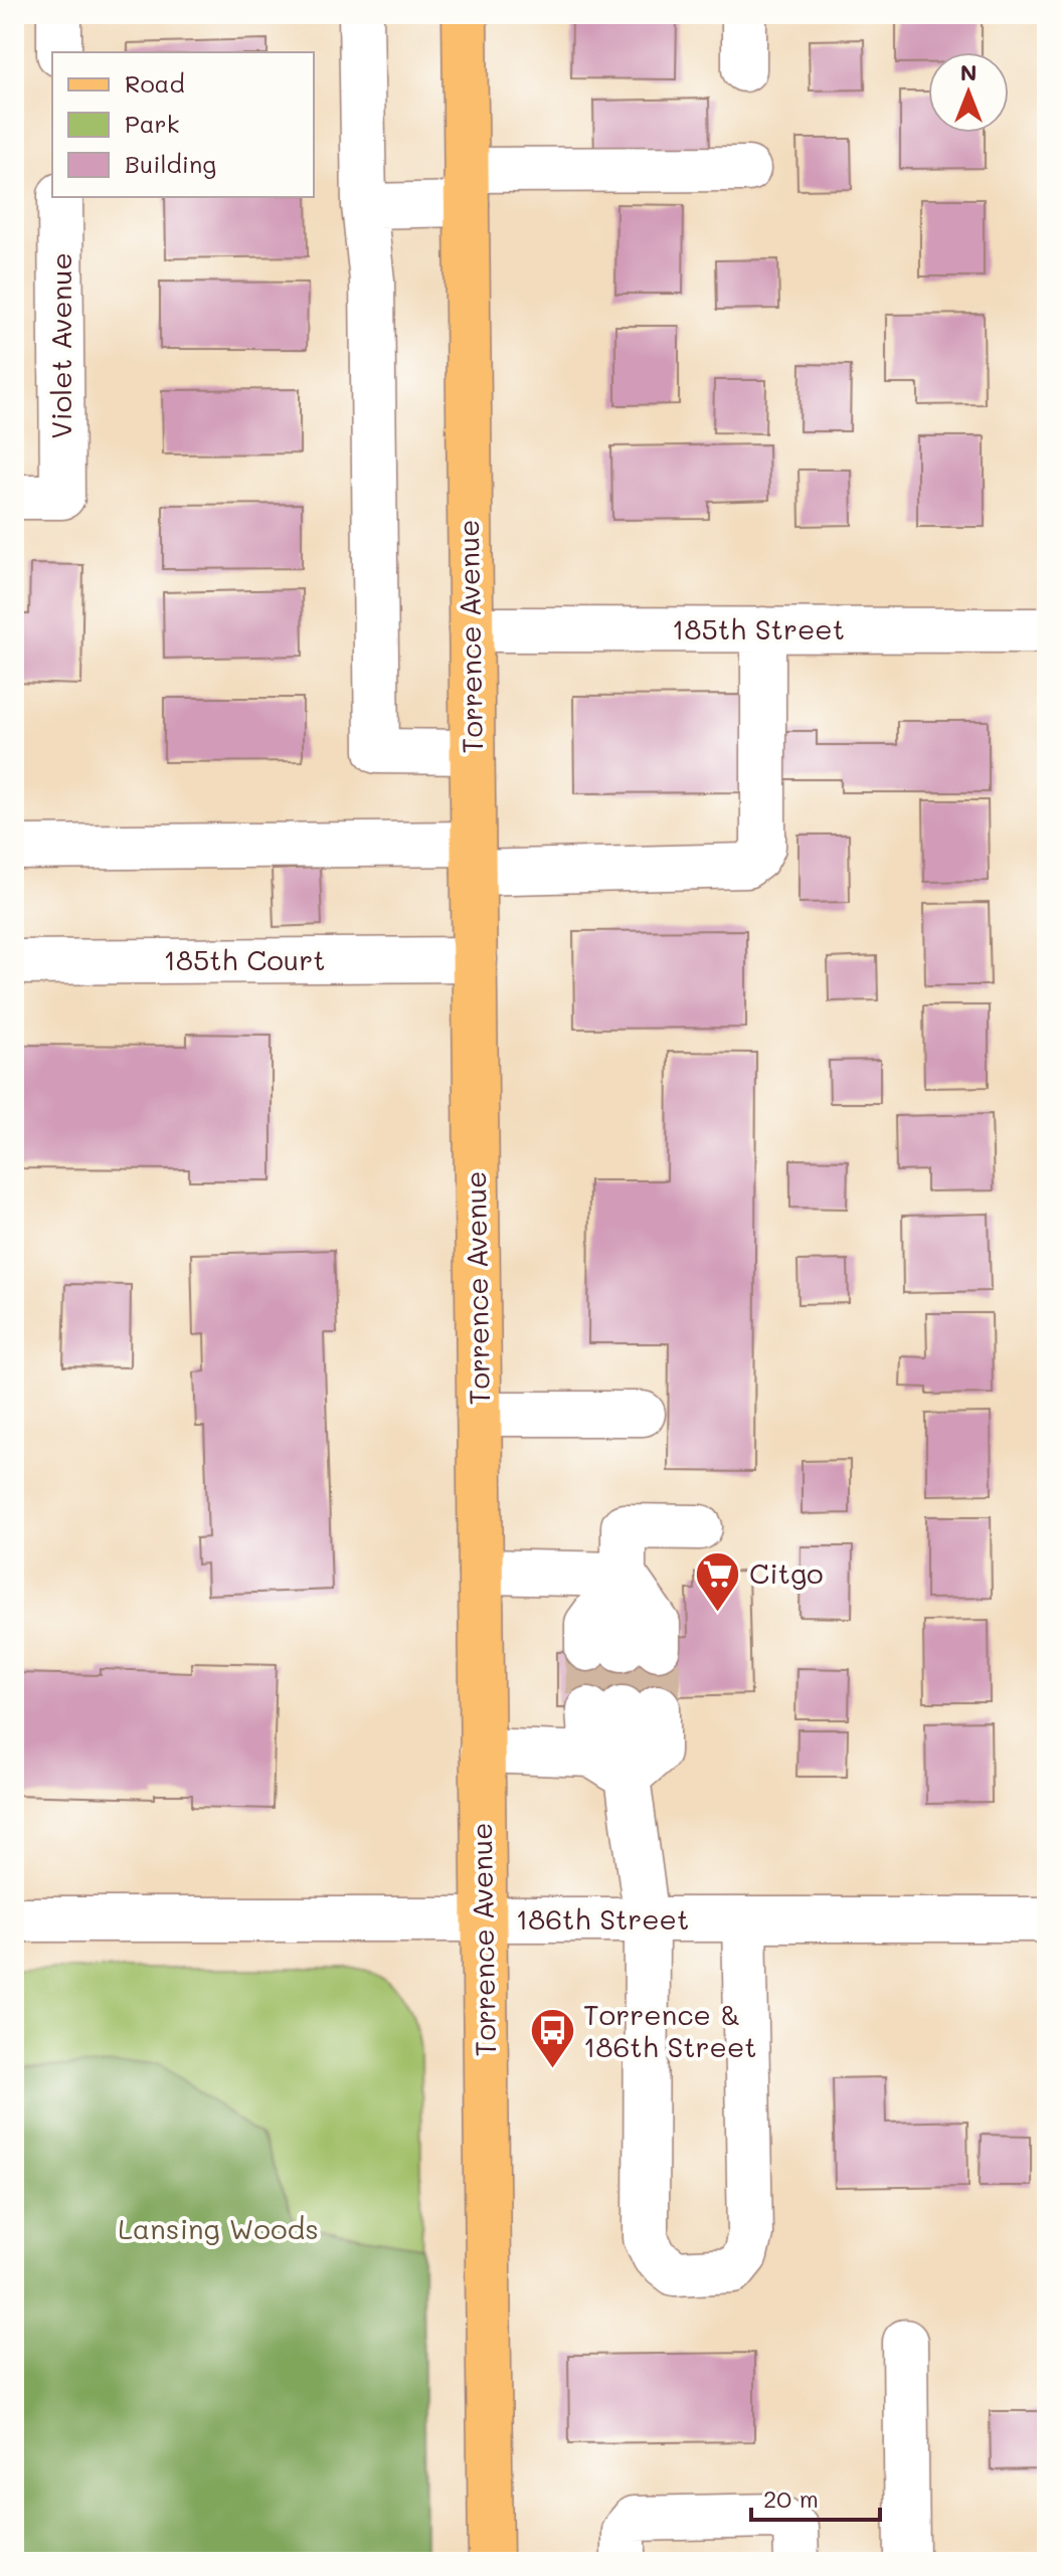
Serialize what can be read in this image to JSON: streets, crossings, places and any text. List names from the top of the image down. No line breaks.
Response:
{"streets":{"main road":["Torrence Avenue"],"street":["Violet Avenue","185th Street","185th Court","186th Street"]},"crossings":[["185th Street","Torrence Avenue"],["Torrence Avenue","185th Court"],["Torrence Avenue","186th Street"]],"parks":["Lansing Woods"],"places":{"supermarket":["Citgo"],"bus stop":["Torrence & 186th Street"]},"legend":["Road","Park","Building"],"scale_bar":"20 m","north":"top"}
